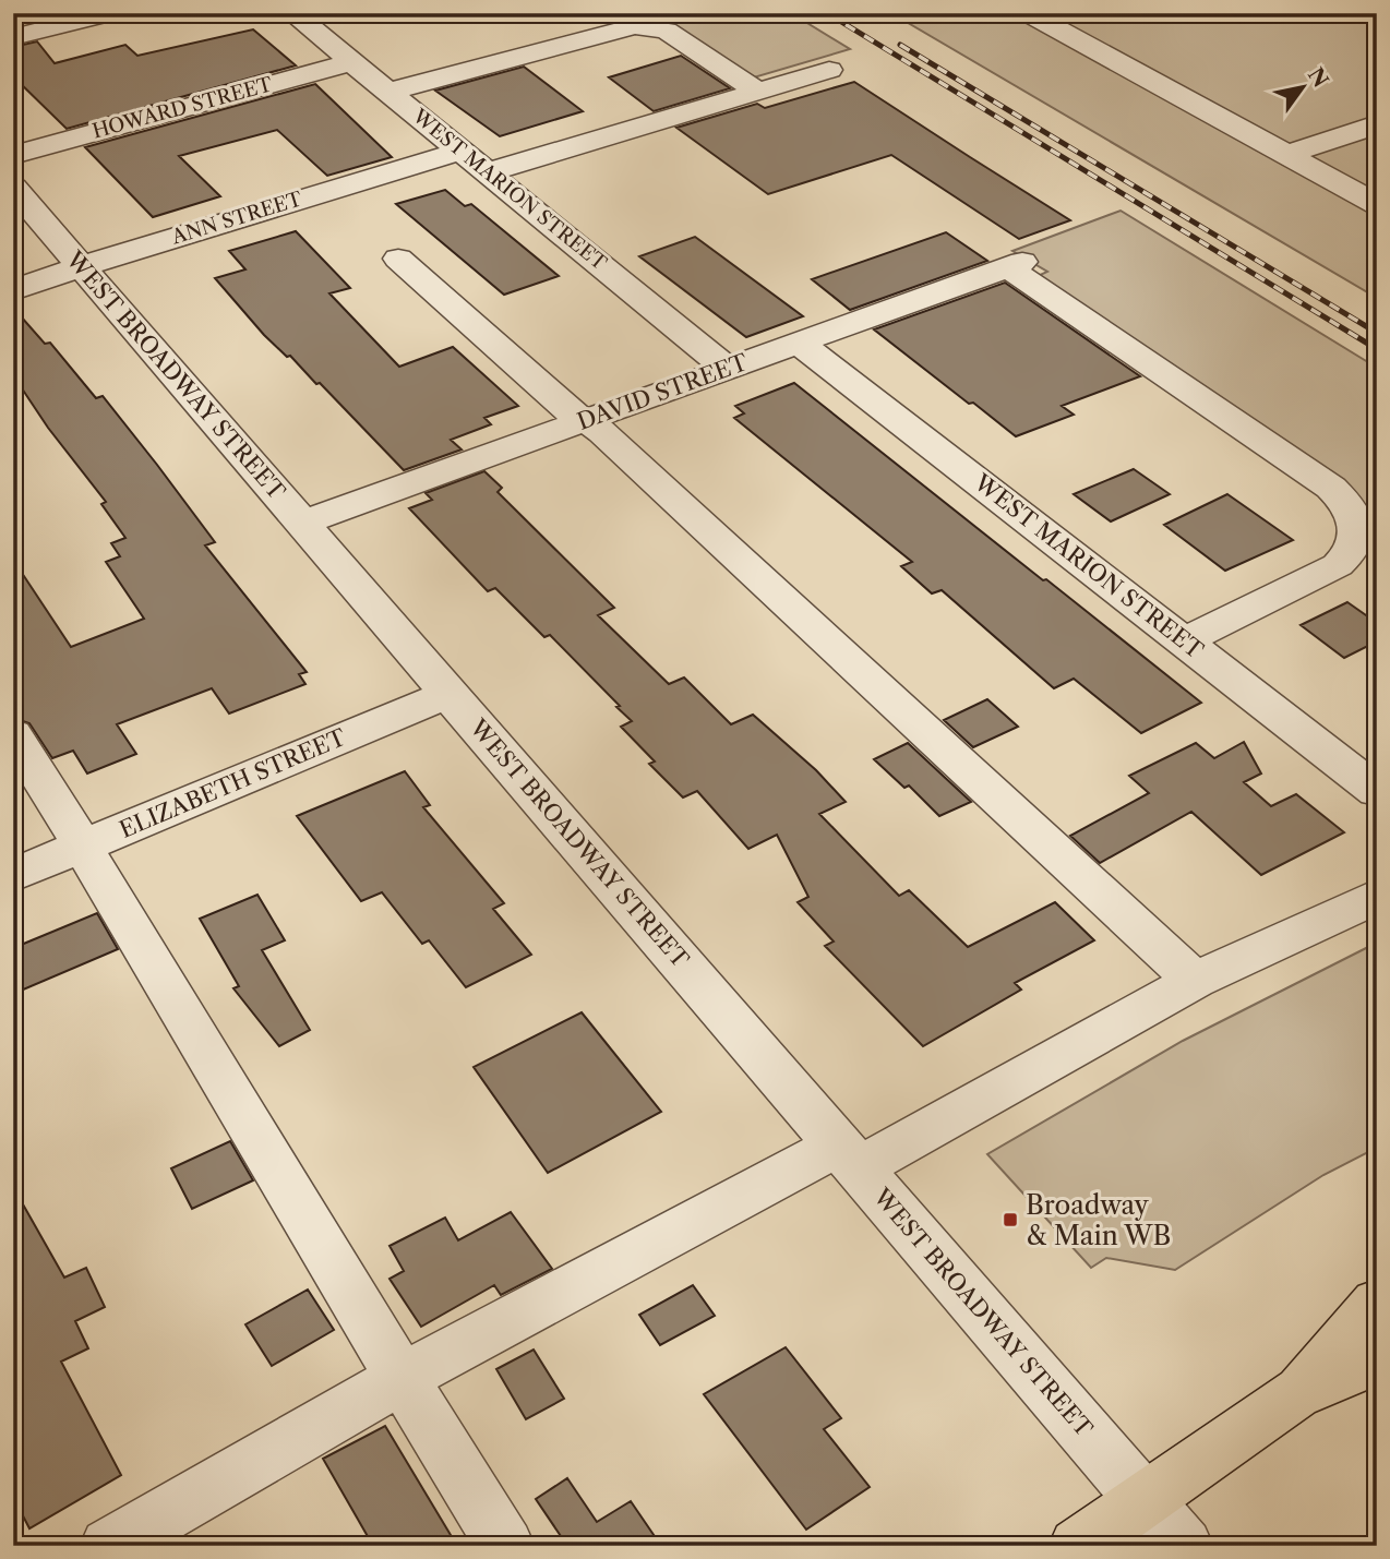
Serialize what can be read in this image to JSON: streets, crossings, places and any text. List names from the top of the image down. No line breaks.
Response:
{"streets":{"street":["HOWARD STREET","WEST MARION STREET","ANN STREET","WEST BROADWAY STREET","DAVID STREET","ELIZABETH STREET"]},"crossings":[["HOWARD STREET","WEST MARION STREET"],["WEST MARION STREET","ANN STREET"],["WEST MARION STREET","DAVID STREET"],["ANN STREET","WEST BROADWAY STREET"],["WEST BROADWAY STREET","DAVID STREET"],["WEST BROADWAY STREET","ELIZABETH STREET"]],"places":{"transit":["Broadway & Main WB"]},"north":"top right"}
